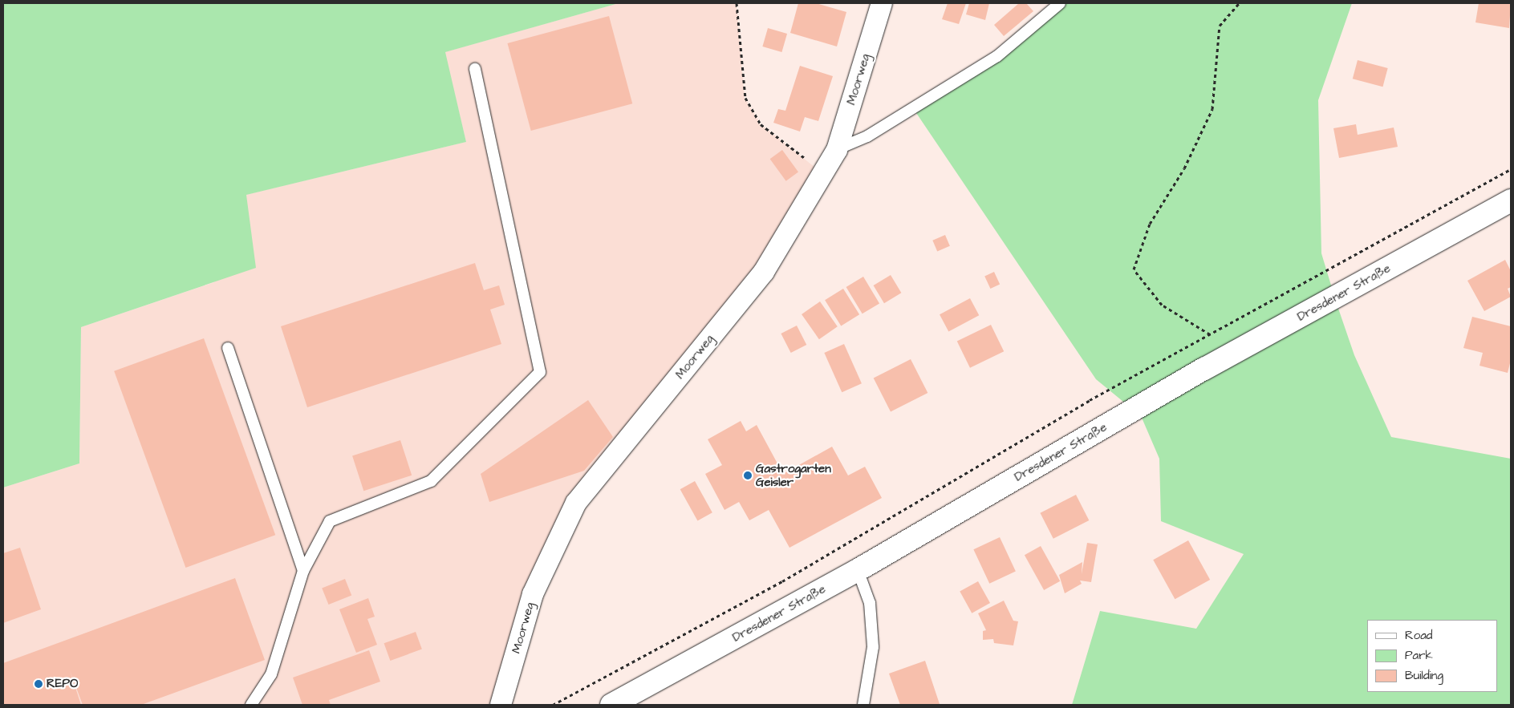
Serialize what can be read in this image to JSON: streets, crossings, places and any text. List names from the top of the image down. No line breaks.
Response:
{"streets":{"main road":["Dresdener Straße"],"street":["Moorweg"]},"places":["Gastrogarten Geisler","REPO"],"legend":["Road","Park","Building"]}
